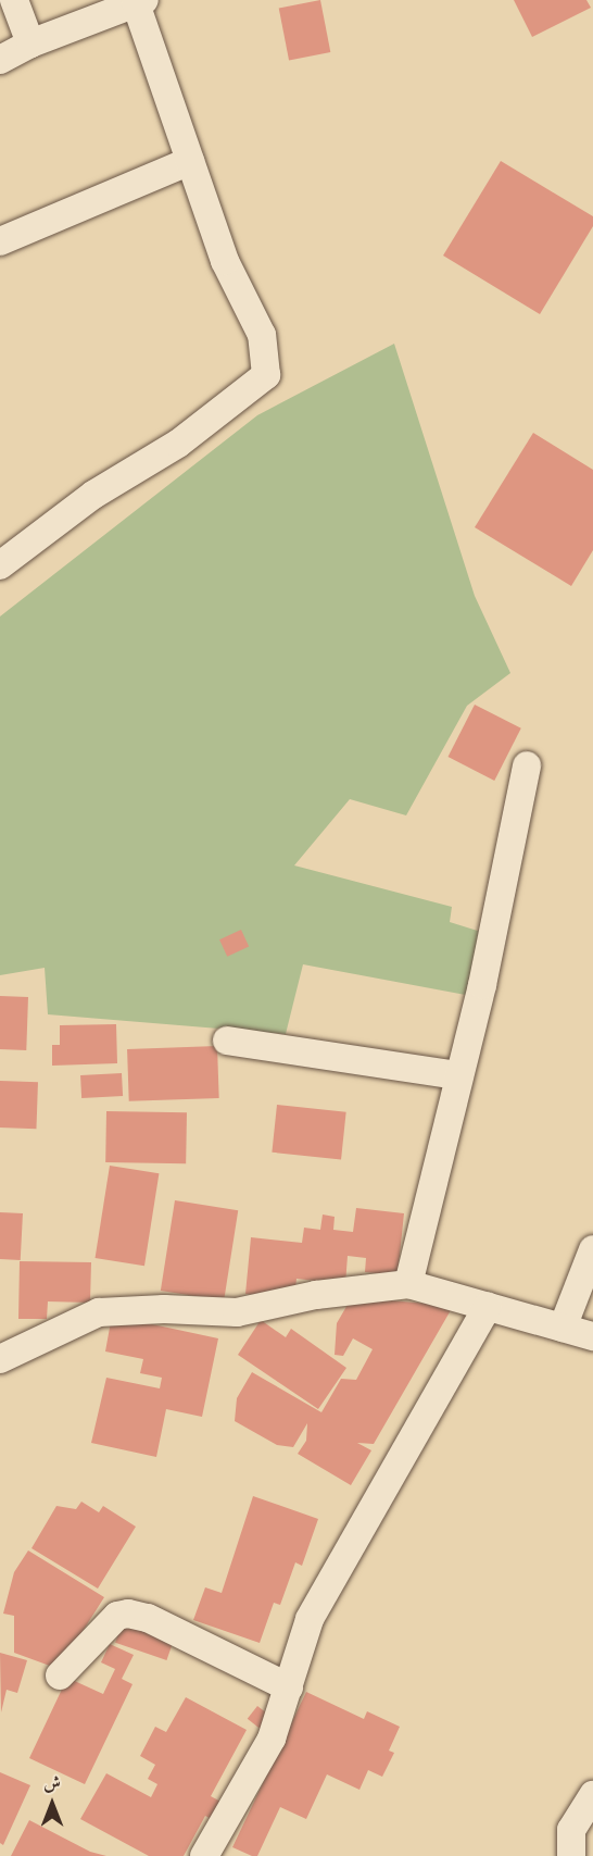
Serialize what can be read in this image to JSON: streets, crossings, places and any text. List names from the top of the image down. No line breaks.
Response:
{"north":"top"}
